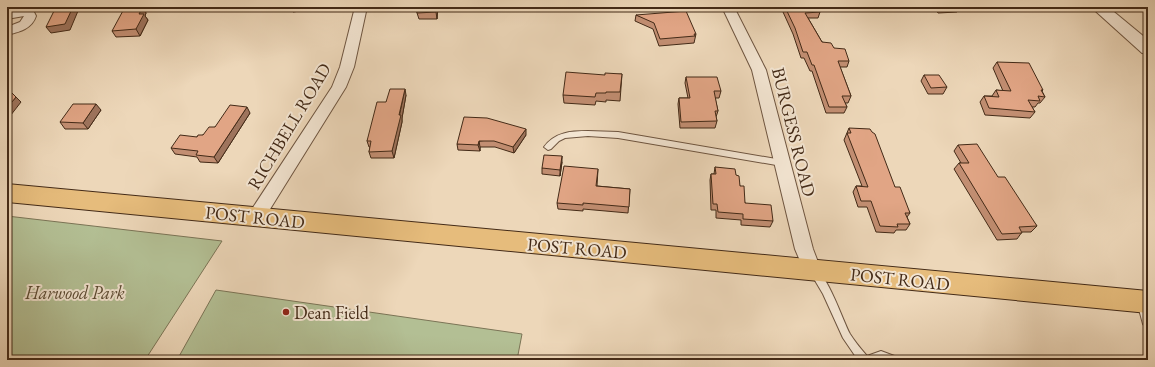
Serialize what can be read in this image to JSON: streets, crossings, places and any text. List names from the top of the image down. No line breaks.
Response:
{"streets":{"main road":["POST ROAD"],"street":["RICHBELL ROAD","BURGESS ROAD"]},"crossings":[["RICHBELL ROAD","POST ROAD"],["BURGESS ROAD","POST ROAD"]],"parks":["Harwood Park"],"places":["Dean Field"]}
